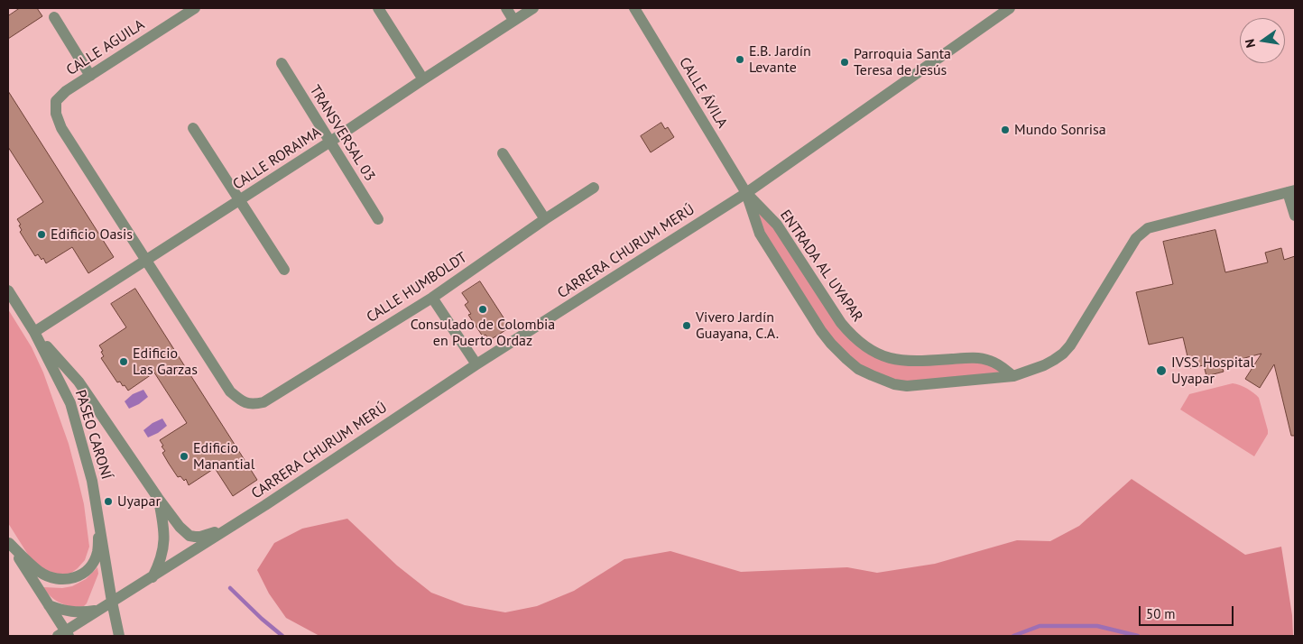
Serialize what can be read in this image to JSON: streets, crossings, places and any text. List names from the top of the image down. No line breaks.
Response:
{"streets":{"street":["CALLE AGUILA","CALLE ÁVILA","TRANSVERSAL 03","CALLE RORAIMA","CARRERA CHURUM MERÚ","ENTRADA AL UYAPAR","CALLE HUMBOLDT","PASEO CARONÍ"]},"crossings":[["CALLE AGUILA","CALLE RORAIMA"],["CALLE AGUILA","CALLE HUMBOLDT"],["CALLE ÁVILA","CARRERA CHURUM MERÚ"],["CALLE ÁVILA","ENTRADA AL UYAPAR"],["TRANSVERSAL 03","CALLE RORAIMA"],["CALLE RORAIMA","CALLE HUMBOLDT"],["CALLE RORAIMA","PASEO CARONÍ"],["CARRERA CHURUM MERÚ","ENTRADA AL UYAPAR"]],"places":["E.B. Jardín Levante","Parroquia Santa Teresa de Jesús","Mundo Sonrisa","Edificio Oasis","Consulado de Colombia en Puerto Ordaz","Vivero Jardín Guayana, C.A.","Edificio Las Garzas","IVSS Hospital Uyapar","Edificio Manantial","Uyapar"],"scale_bar":"50 m","north":"left"}
